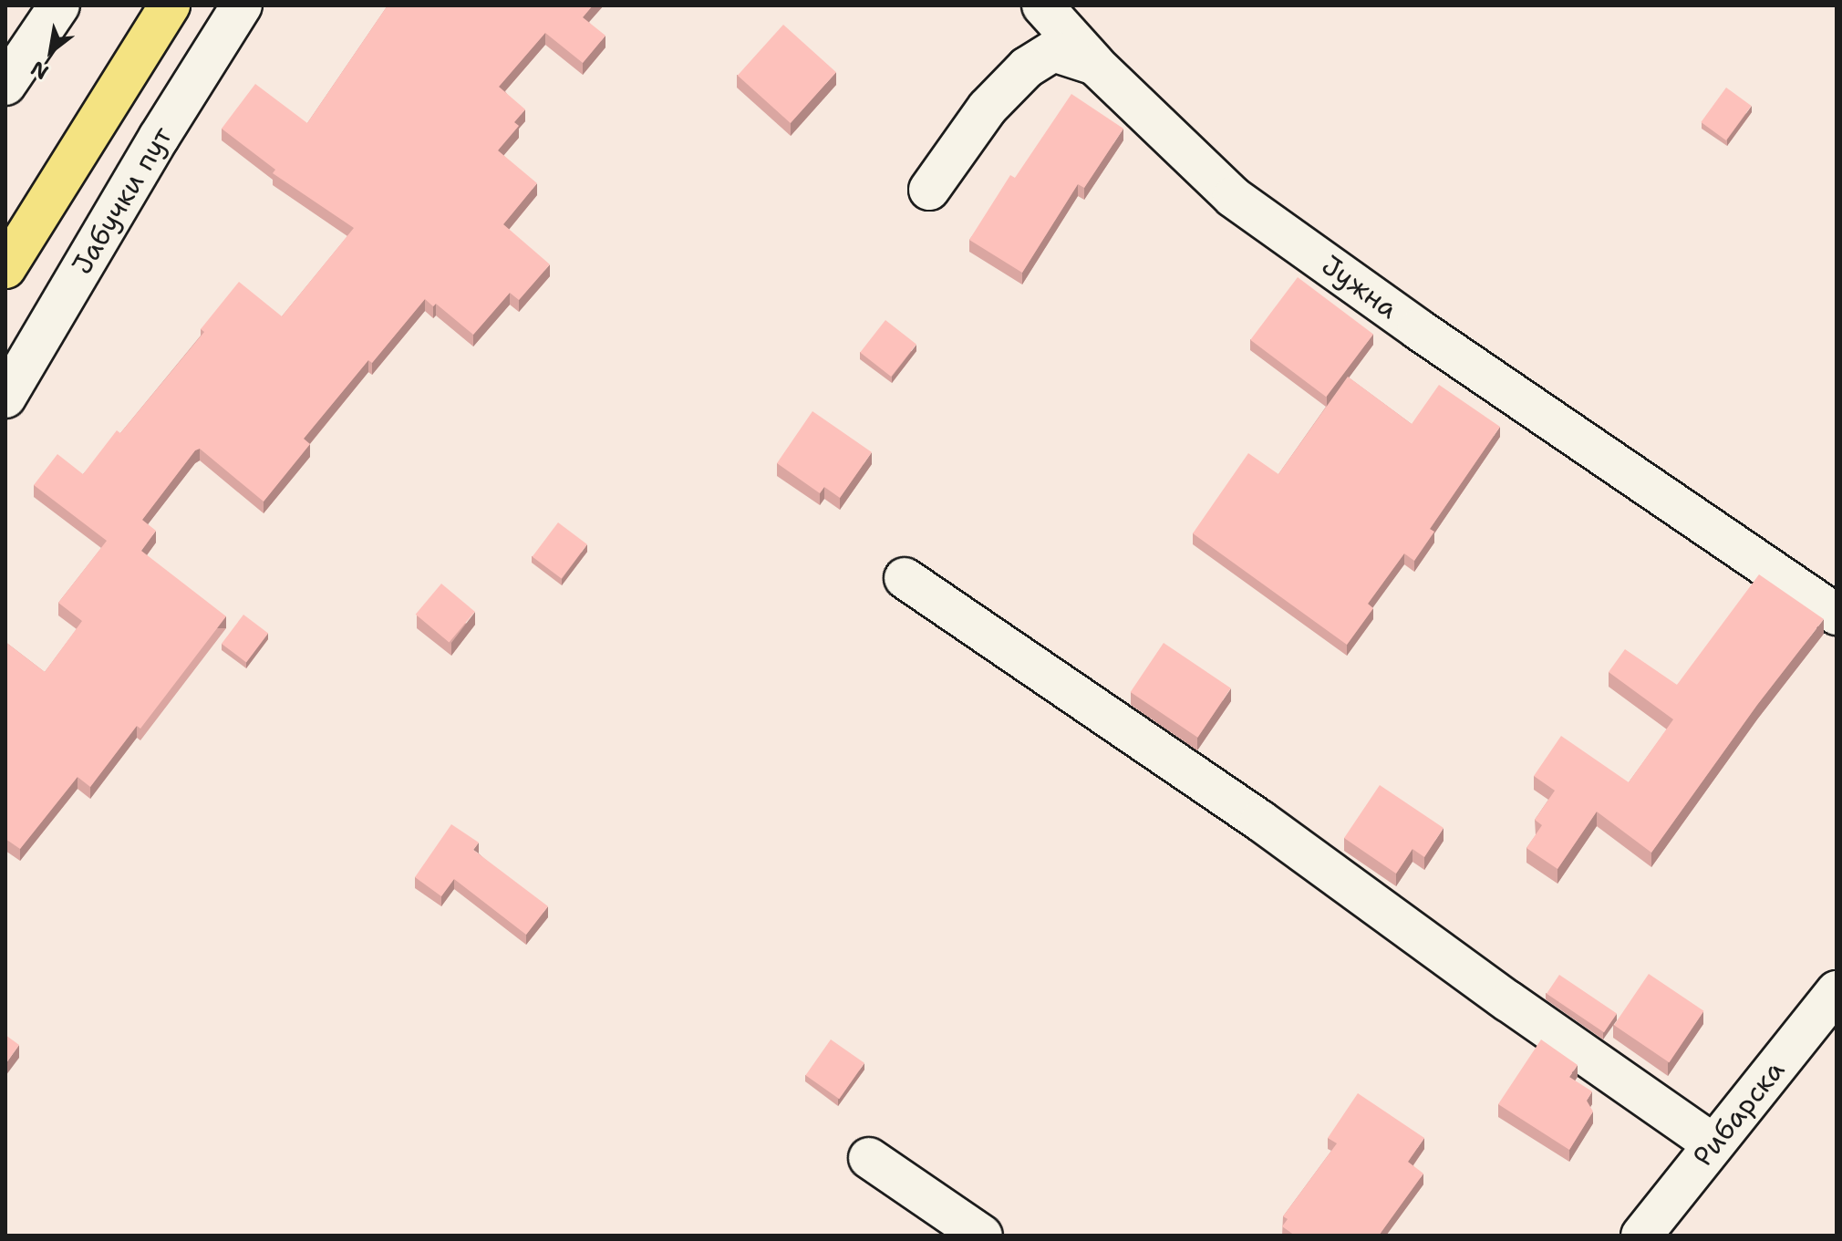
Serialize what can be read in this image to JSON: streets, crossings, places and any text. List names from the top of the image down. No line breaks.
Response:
{"streets":{"street":["Јабучки пут","Јужна","Рибарска"]},"north":"bottom left"}
